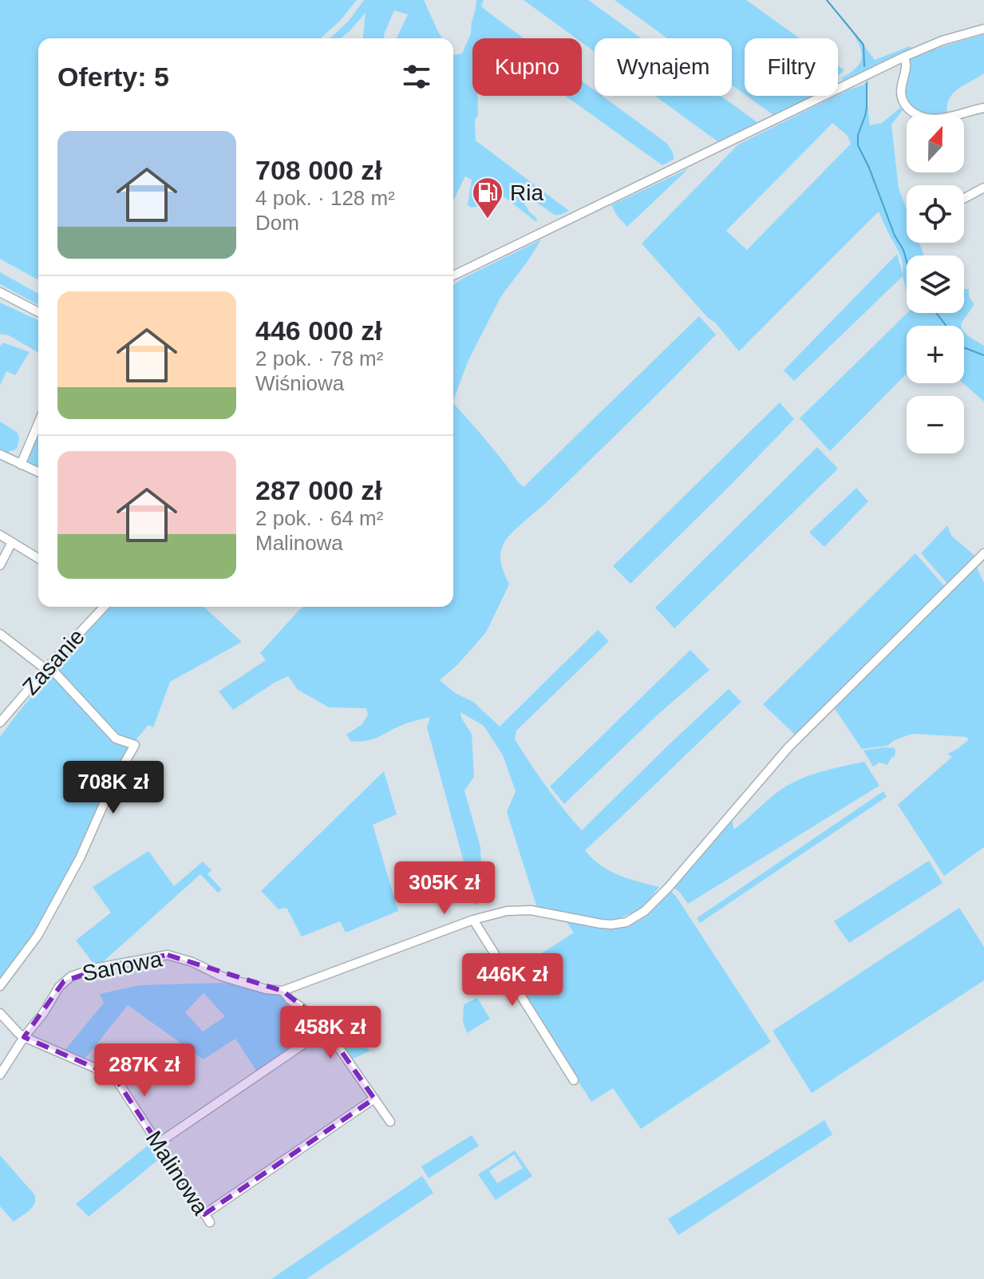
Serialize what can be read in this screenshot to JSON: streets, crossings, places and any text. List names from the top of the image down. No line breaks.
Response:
{"streets":{"street":["Zasanie","Sanowa","Malinowa"]},"crossings":[["Sanowa","Malinowa"]],"places":{"fuel station":["Ria"]},"north":"top","page":{"chip":["Kupno","Wynajem","Filtry"],"heading":"Oferty: 5","map_buttons":["+","−"],"list":[{"name":"708 000 zł","note":"4 pok. · 128 m² · Dom"},{"name":"446 000 zł","note":"2 pok. · 78 m² · Wiśniowa"},{"name":"287 000 zł","note":"2 pok. · 64 m² · Malinowa"}],"price":["708K zł","305K zł","446K zł","458K zł","287K zł"]}}
